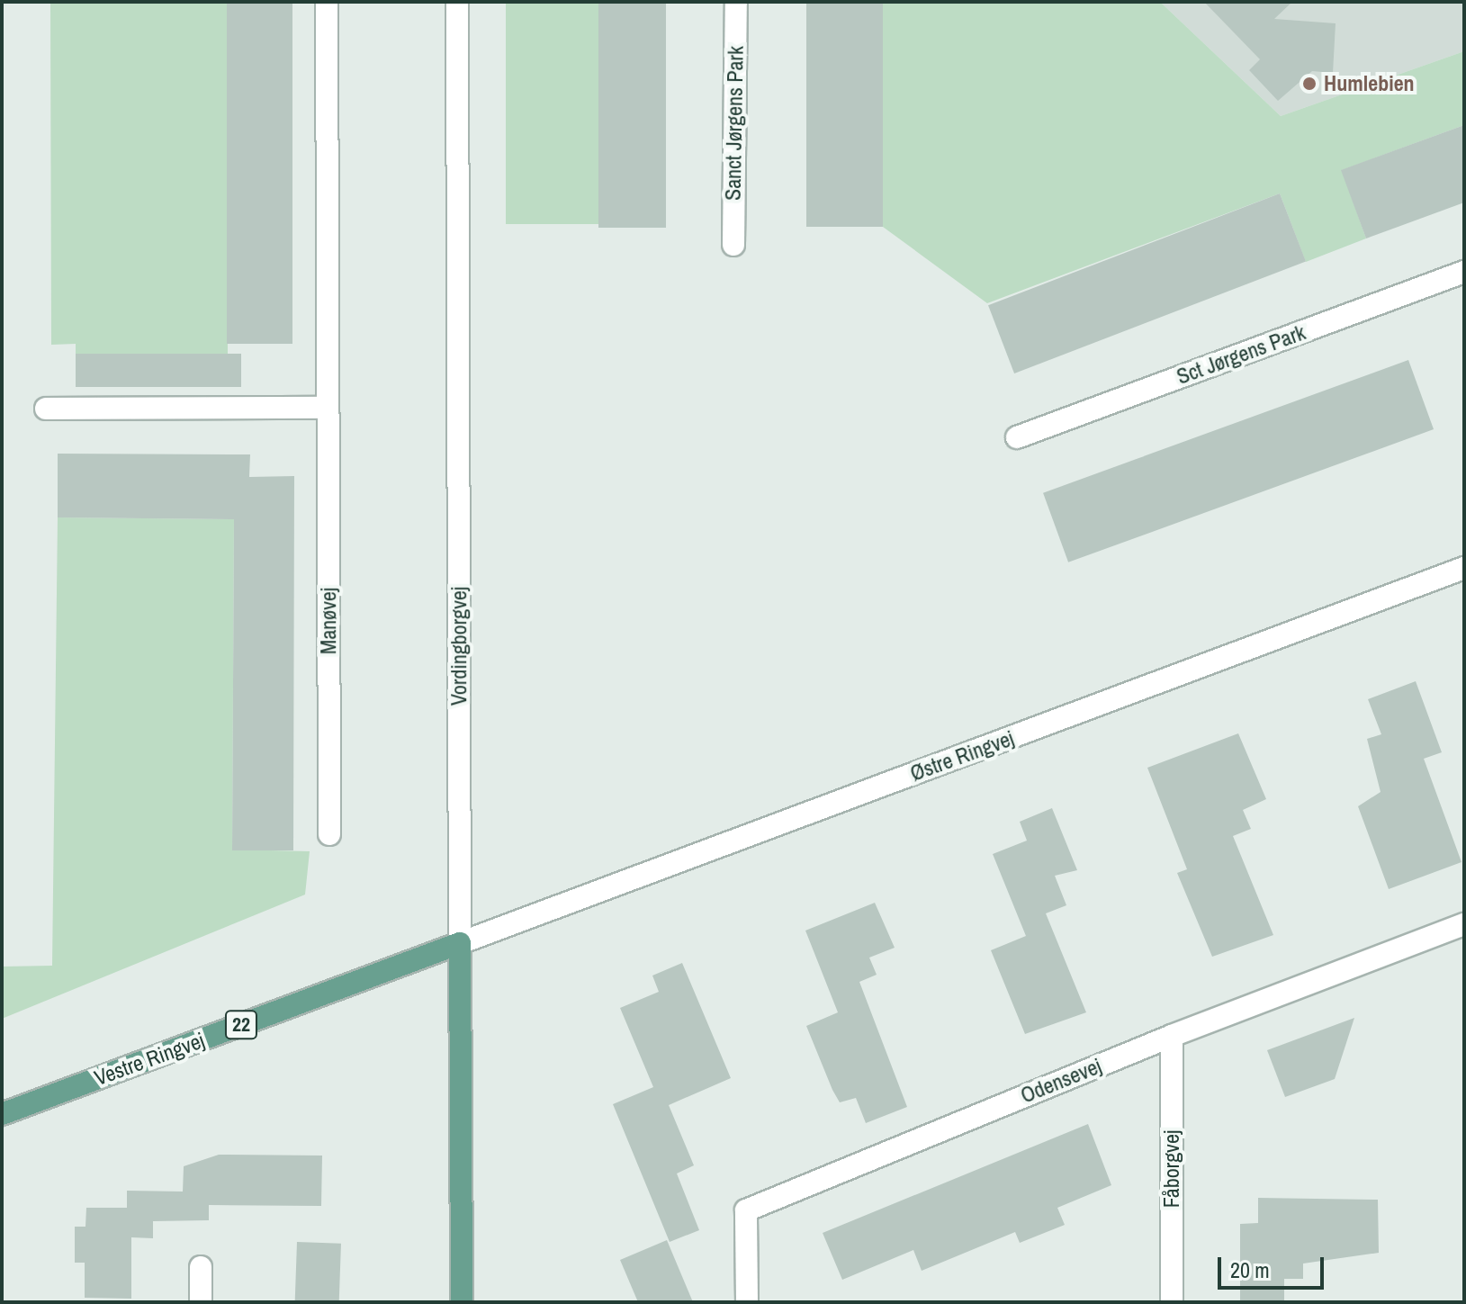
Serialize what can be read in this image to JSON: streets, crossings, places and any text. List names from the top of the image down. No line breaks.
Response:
{"streets":{"main road":["Vordingborgvej","22","Vestre Ringvej"],"street":["Sanct Jørgens Park","Sct Jørgens Park","Manøvej","Østre Ringvej","Odensevej","Fåborgvej"]},"crossings":[["Vordingborgvej","Østre Ringvej"],["Vordingborgvej","Vestre Ringvej"],["Østre Ringvej","Vestre Ringvej"],["Odensevej","Fåborgvej"]],"places":["Humlebien"],"scale_bar":"20 m"}
